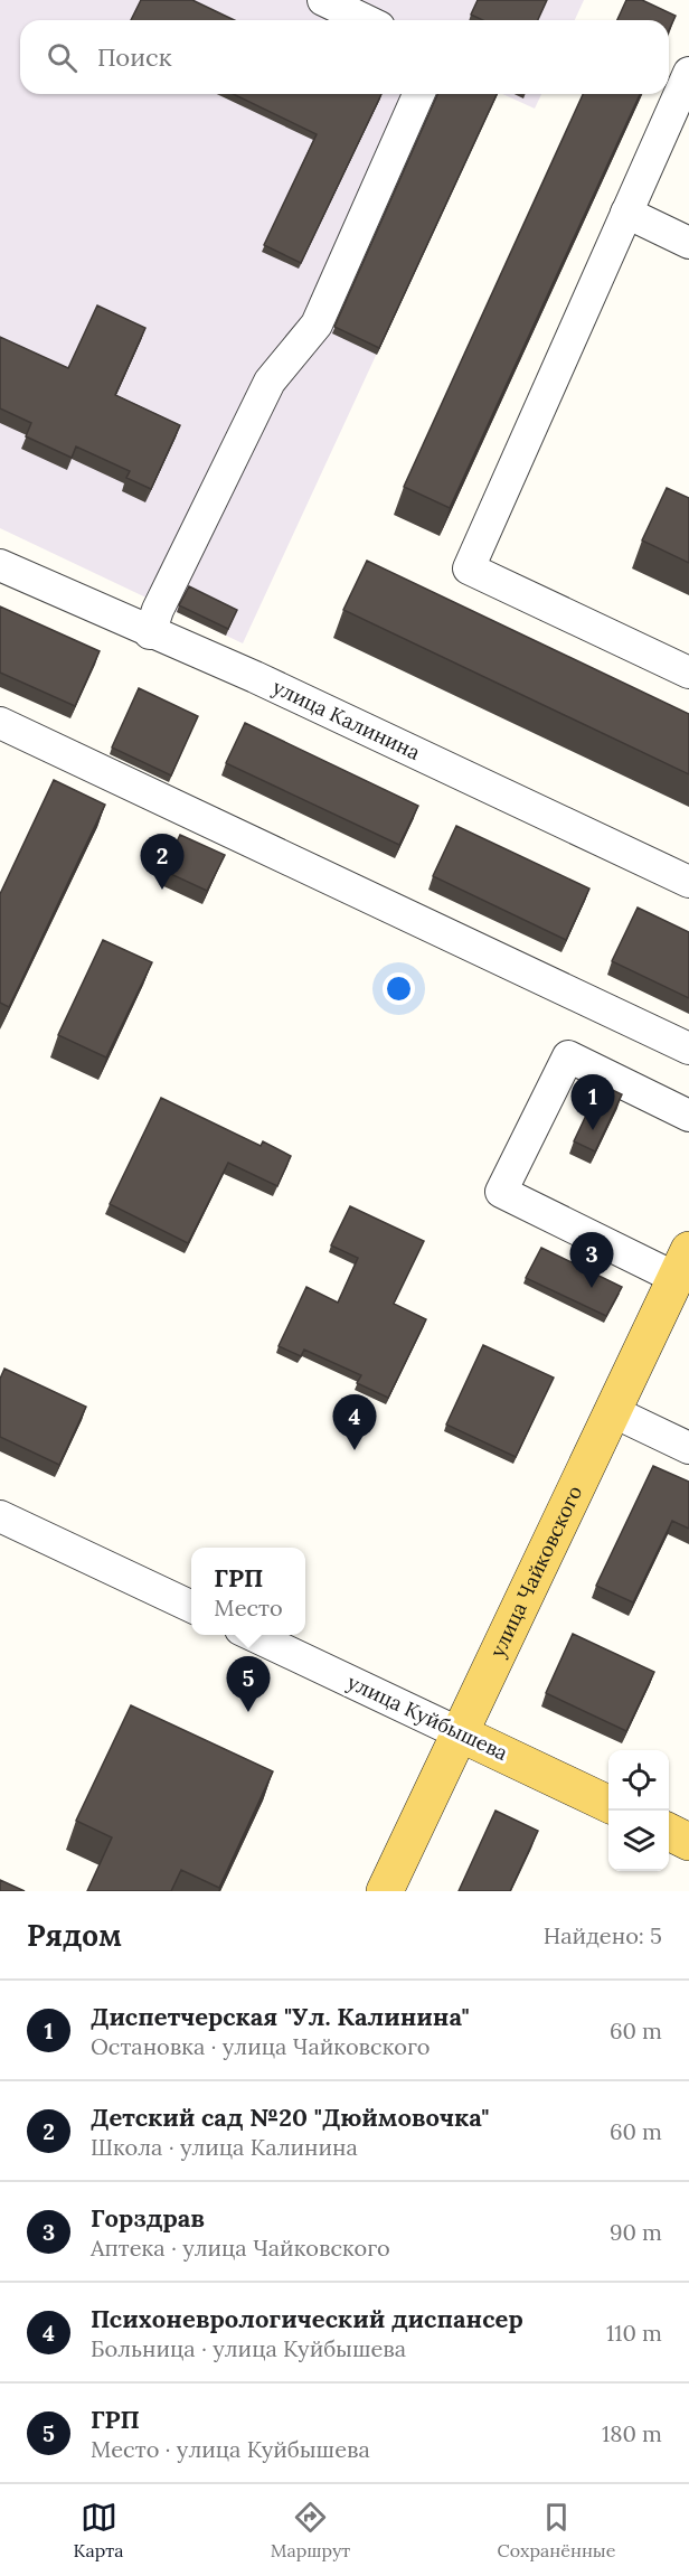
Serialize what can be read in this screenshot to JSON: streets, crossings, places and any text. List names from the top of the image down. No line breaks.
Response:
{"streets":{"main road":["улица Чайковского","улица Куйбышева"],"street":["улица Калинина"]},"crossings":[["улица Чайковского","улица Куйбышева"]],"page":{"search":"Поиск","pins":["2","1","3","4","5"],"popup":["ГРП","Место"],"heading":["Рядом","Найдено: 5"],"list":[{"mark":"1","name":"Диспетчерская \"Ул. Калинина\"","note":"Остановка · улица Чайковского","value":"60 m"},{"mark":"2","name":"Детский сад №20 \"Дюймовочка\"","note":"Школа · улица Калинина","value":"60 m"},{"mark":"3","name":"Горздрав","note":"Аптека · улица Чайковского","value":"90 m"},{"mark":"4","name":"Психоневрологический диспансер","note":"Больница · улица Куйбышева","value":"110 m"},{"mark":"5","name":"ГРП","note":"Место · улица Куйбышева","value":"180 m"}],"nav":["Карта","Маршрут","Сохранённые"]}}
